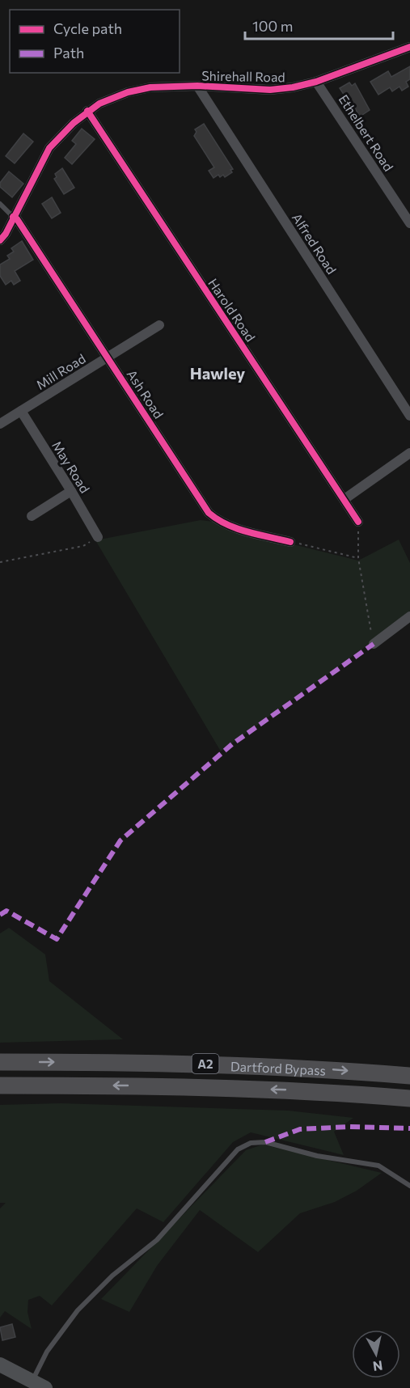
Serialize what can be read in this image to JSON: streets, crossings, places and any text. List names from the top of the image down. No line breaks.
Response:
{"streets":{"highway":["A2","Dartford Bypass"],"street":["Shirehall Road","Ethelbert Road","Alfred Road","Harold Road","Mill Road","Ash Road","May Road"]},"crossings":[["Shirehall Road","Ethelbert Road"],["Shirehall Road","Alfred Road"],["Shirehall Road","Harold Road"],["Shirehall Road","Ash Road"],["Mill Road","Ash Road"],["Mill Road","May Road"]],"districts":["Hawley"],"legend":["Cycle path","Path"],"scale_bar":"100 m","north":"bottom"}
